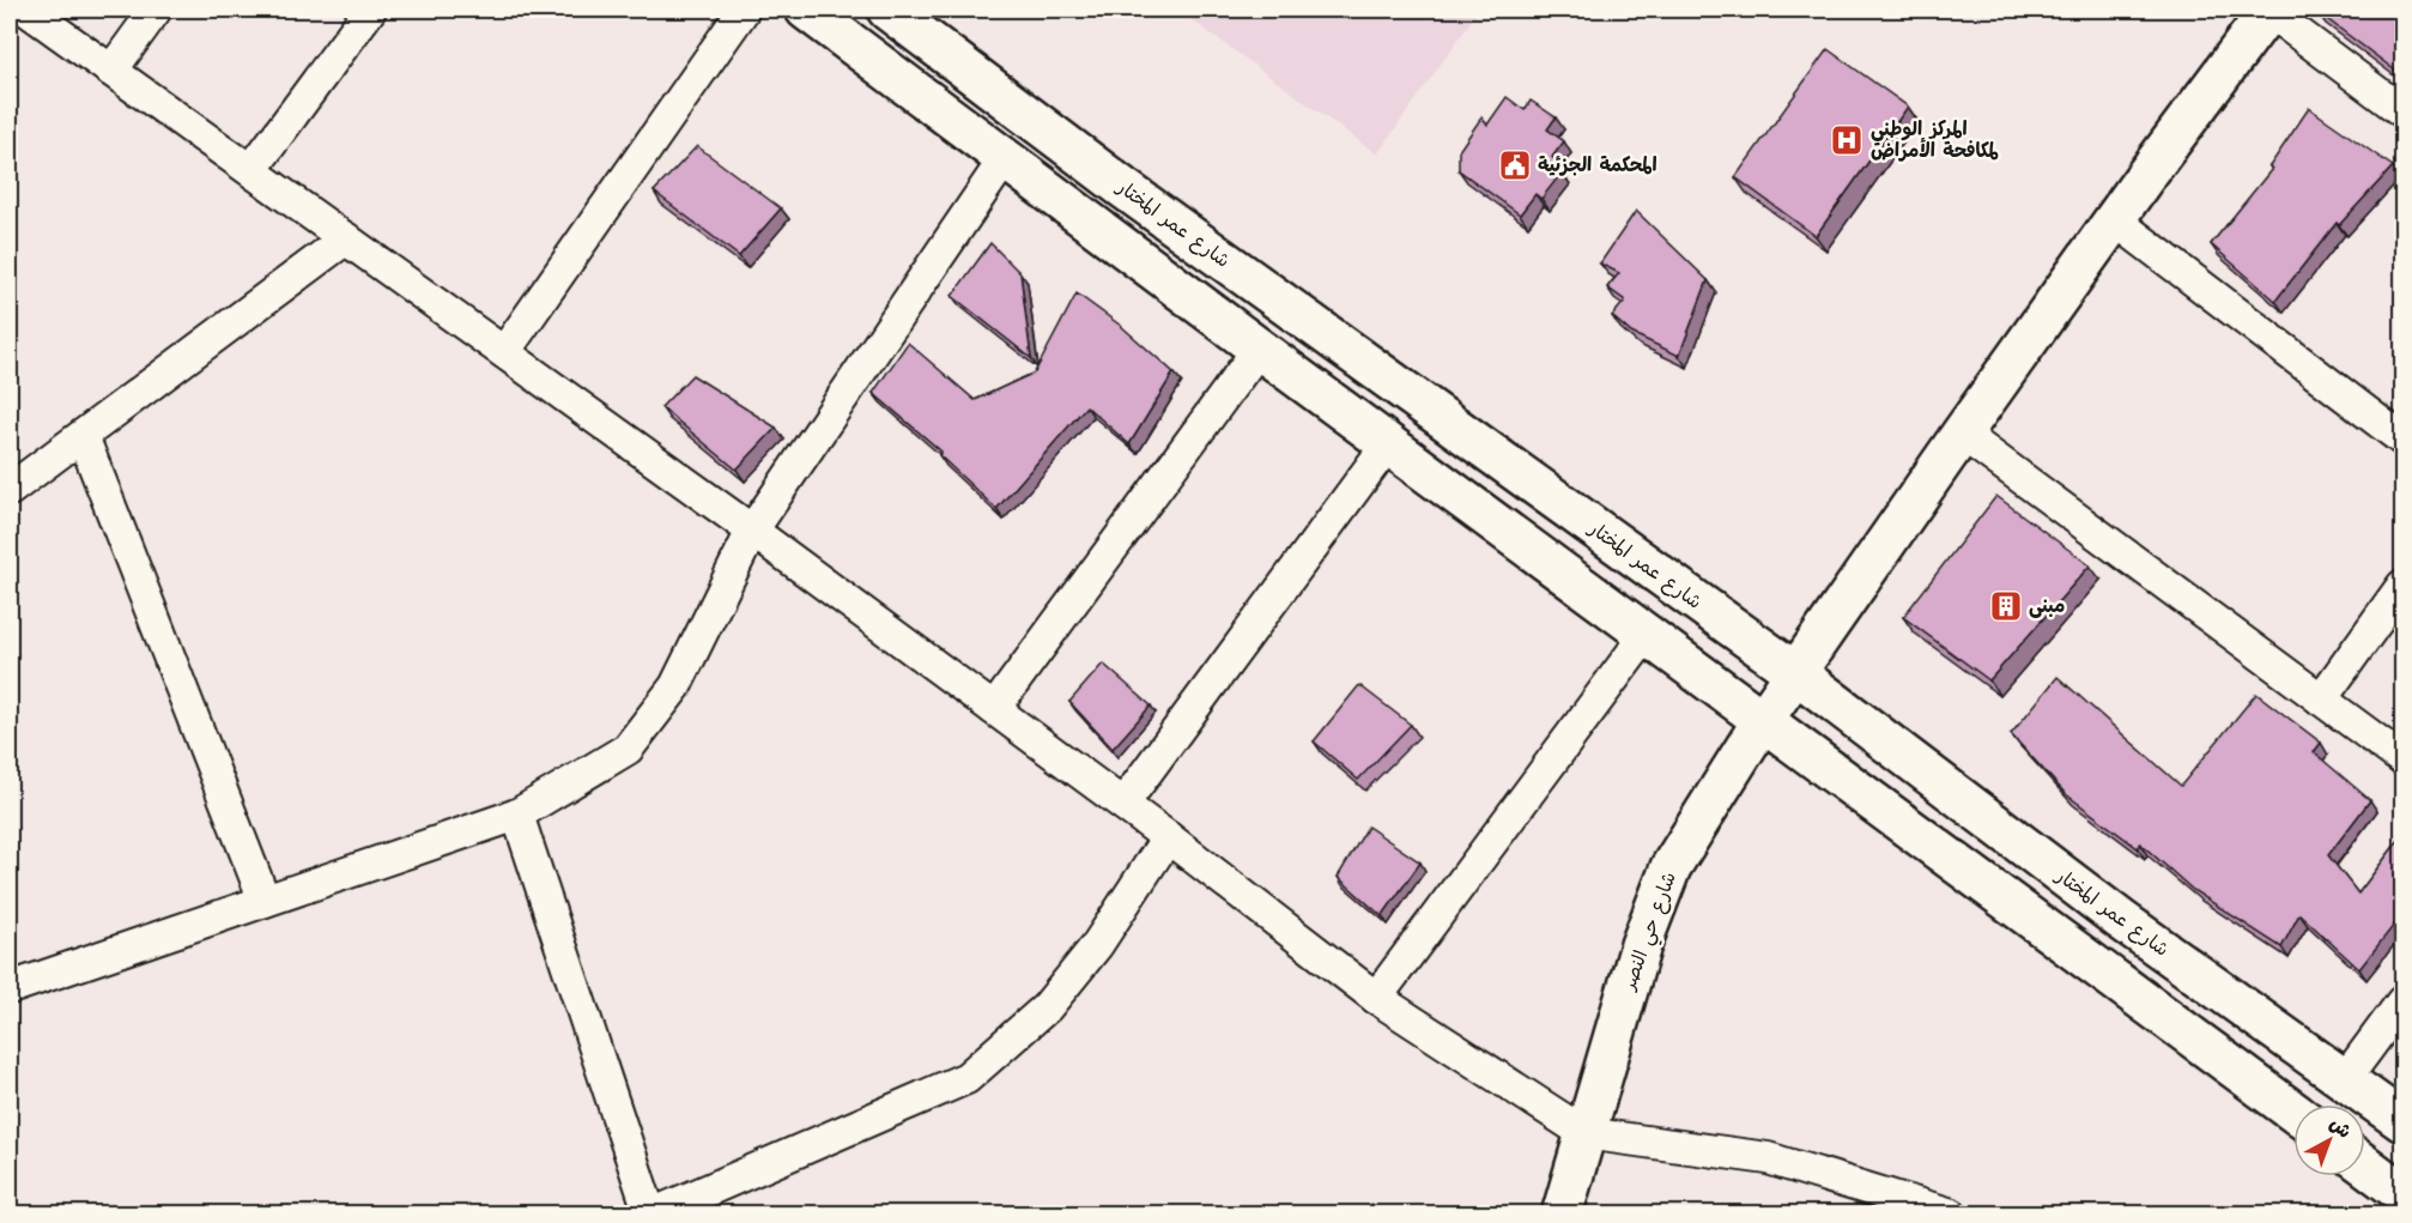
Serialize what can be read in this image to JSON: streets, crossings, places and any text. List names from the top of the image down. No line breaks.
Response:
{"streets":{"street":["شارع عمر المختار","شارع حي النصر"]},"crossings":[["شارع عمر المختار","شارع حي النصر"]],"places":{"hospital":["المركز الوطني لمكافحة الأمراض"],"public building":["المحكمة الجزئية"],"building":["مبنى"]},"north":"top right"}
